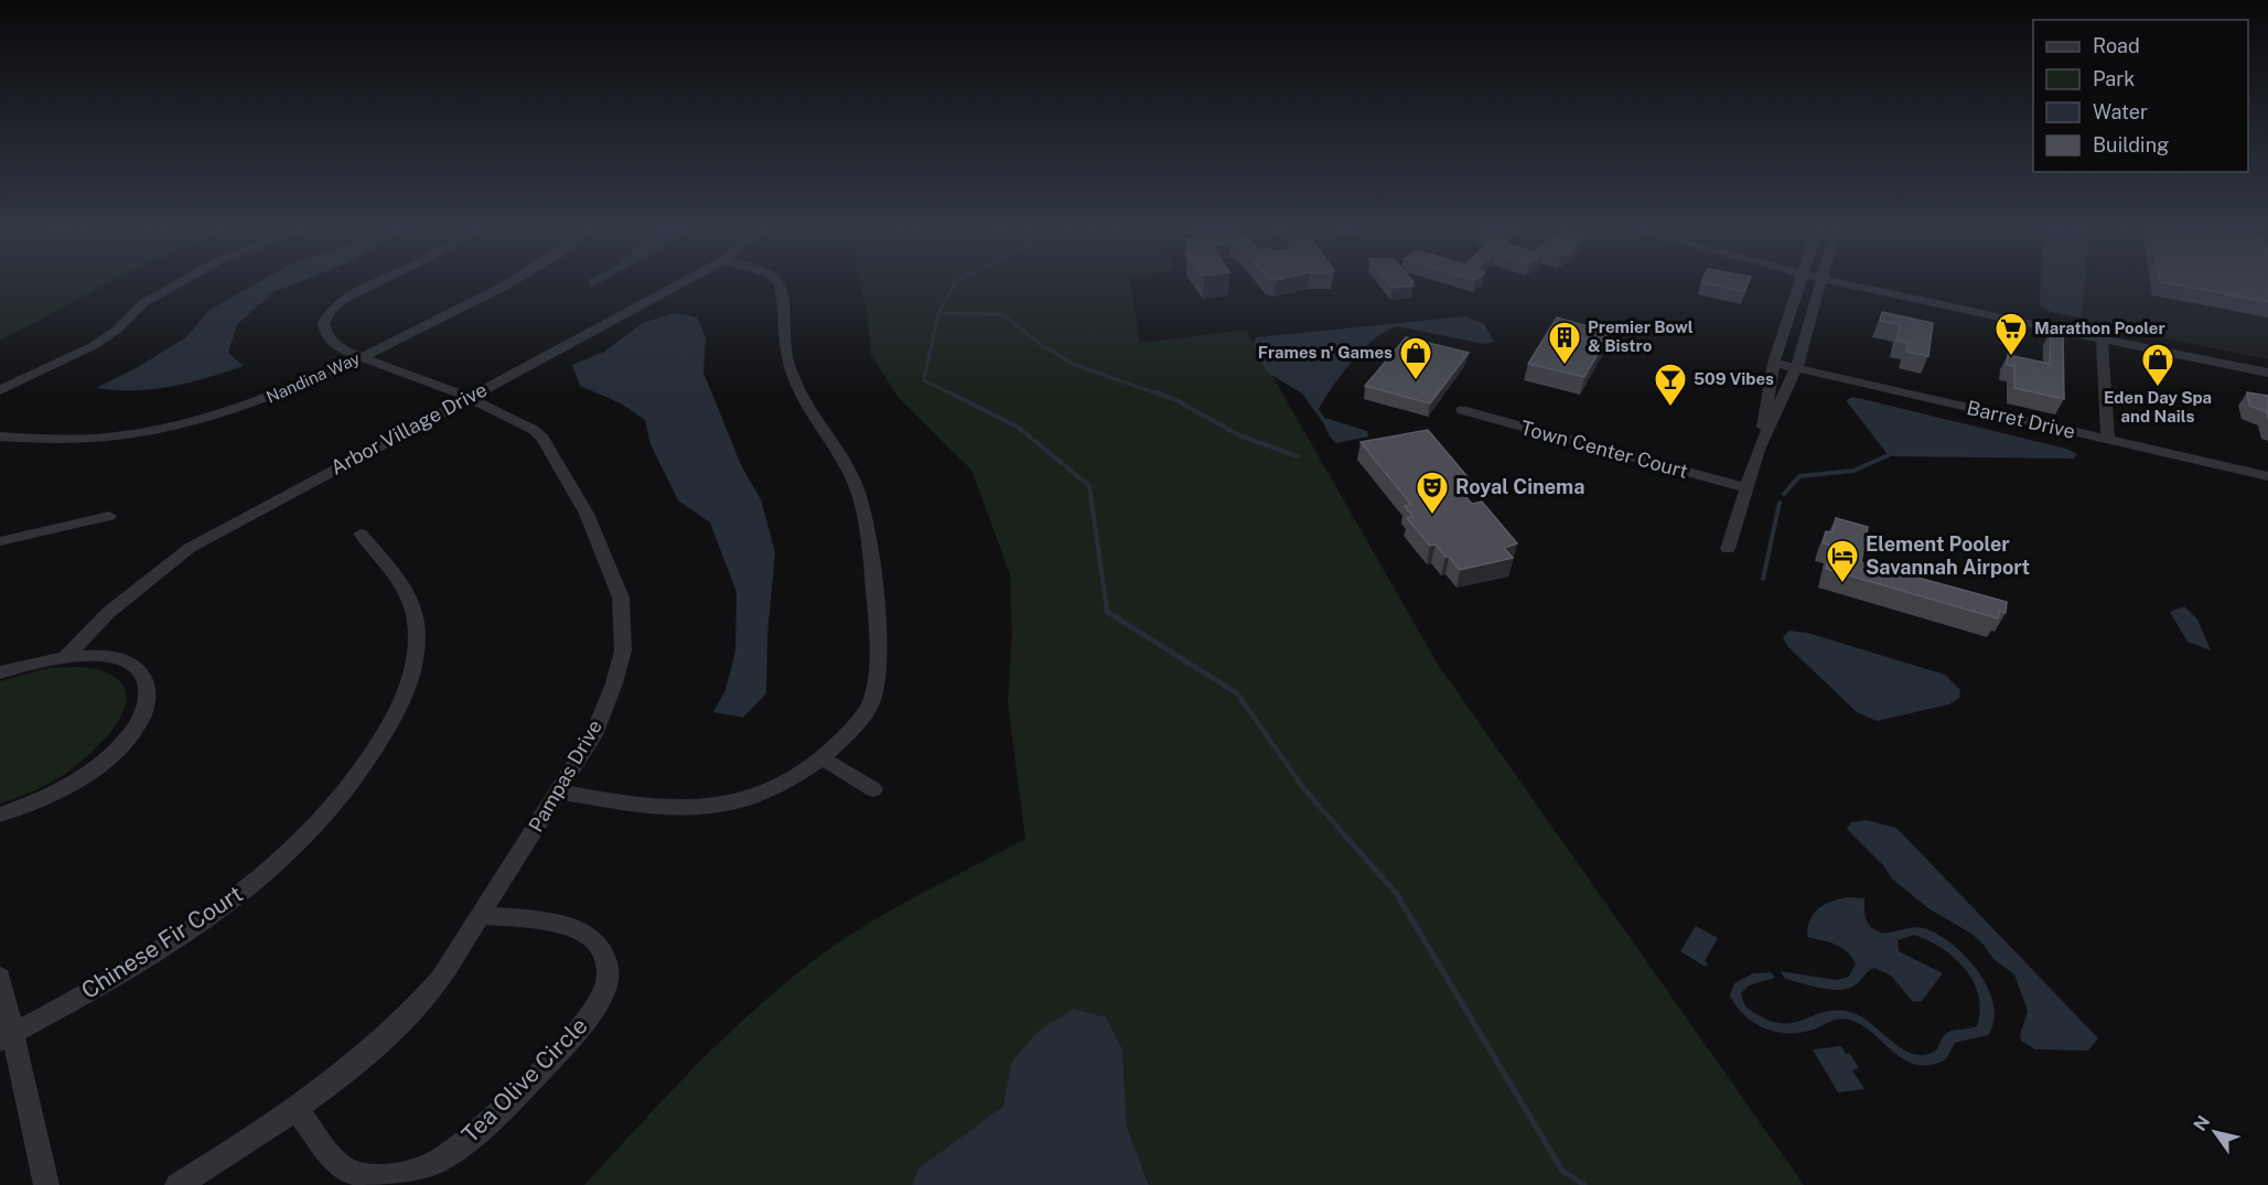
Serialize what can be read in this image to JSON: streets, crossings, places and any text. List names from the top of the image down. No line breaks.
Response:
{"streets":{"street":["Nandina Way","Barret Drive","Arbor Village Drive","Town Center Court","Pampas Drive","Chinese Fir Court","Tea Olive Circle"]},"crossings":[["Nandina Way","Pampas Drive"],["Arbor Village Drive","Pampas Drive"],["Pampas Drive","Tea Olive Circle"]],"places":{"supermarket":["Marathon Pooler"],"building":["Premier Bowl & Bistro"],"shop":["Frames n' Games","Eden Day Spa and Nails"],"bar":["509 Vibes"],"theatre":["Royal Cinema"],"hotel":["Element Pooler Savannah Airport"]},"legend":["Road","Park","Water","Building"],"north":"top left"}
